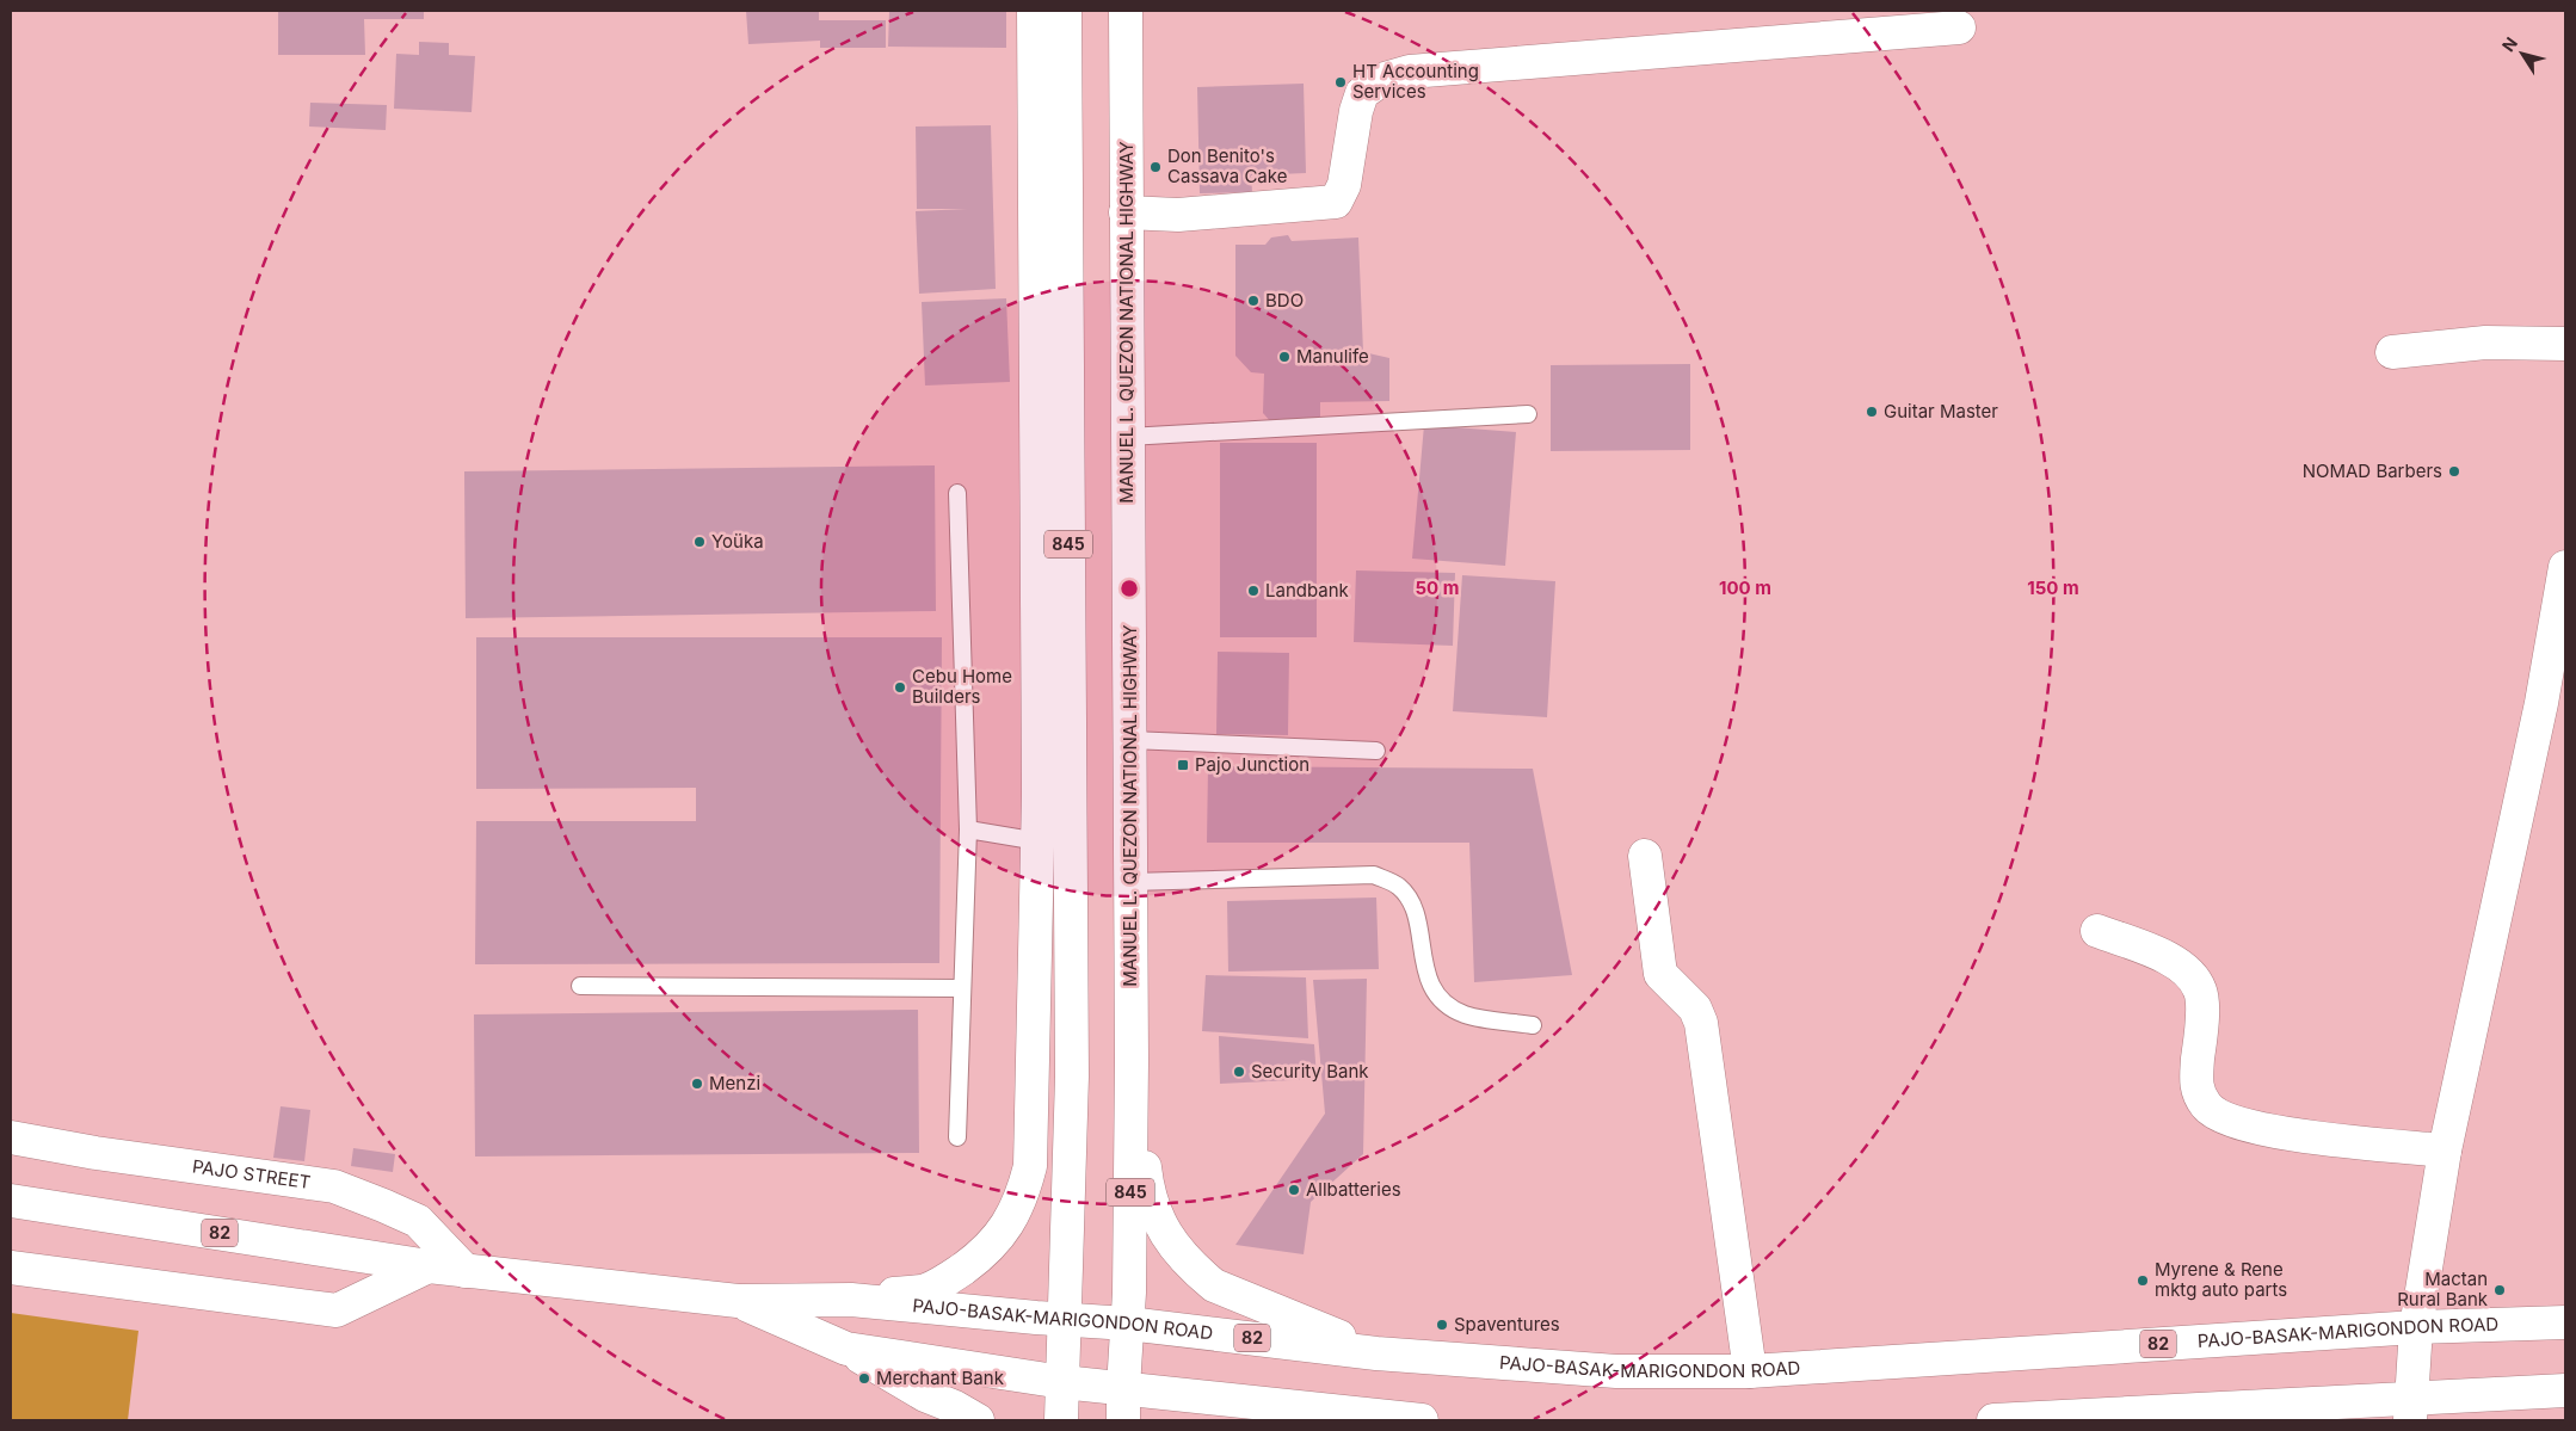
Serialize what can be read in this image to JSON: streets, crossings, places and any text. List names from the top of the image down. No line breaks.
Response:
{"streets":{"main road":["MANUEL L. QUEZON NATIONAL HIGHWAY","845","PAJO STREET","82","PAJO-BASAK-MARIGONDON ROAD"]},"crossings":[["MANUEL L. QUEZON NATIONAL HIGHWAY","PAJO-BASAK-MARIGONDON ROAD"],["845","PAJO-BASAK-MARIGONDON ROAD"],["PAJO STREET","PAJO-BASAK-MARIGONDON ROAD"],["82","PAJO-BASAK-MARIGONDON ROAD"]],"places":{"other":["HT Accounting Services","Don Benito's Cassava Cake","BDO","Manulife","Guitar Master","NOMAD Barbers","Yoüka","Landbank","Cebu Home Builders","Security Bank","Menzi","Allbatteries","Myrene & Rene mktg auto parts","Mactan Rural Bank","Spaventures","Merchant Bank"],"transit":["Pajo Junction"]},"north":"top left","rings":["50 m","100 m","150 m"]}
